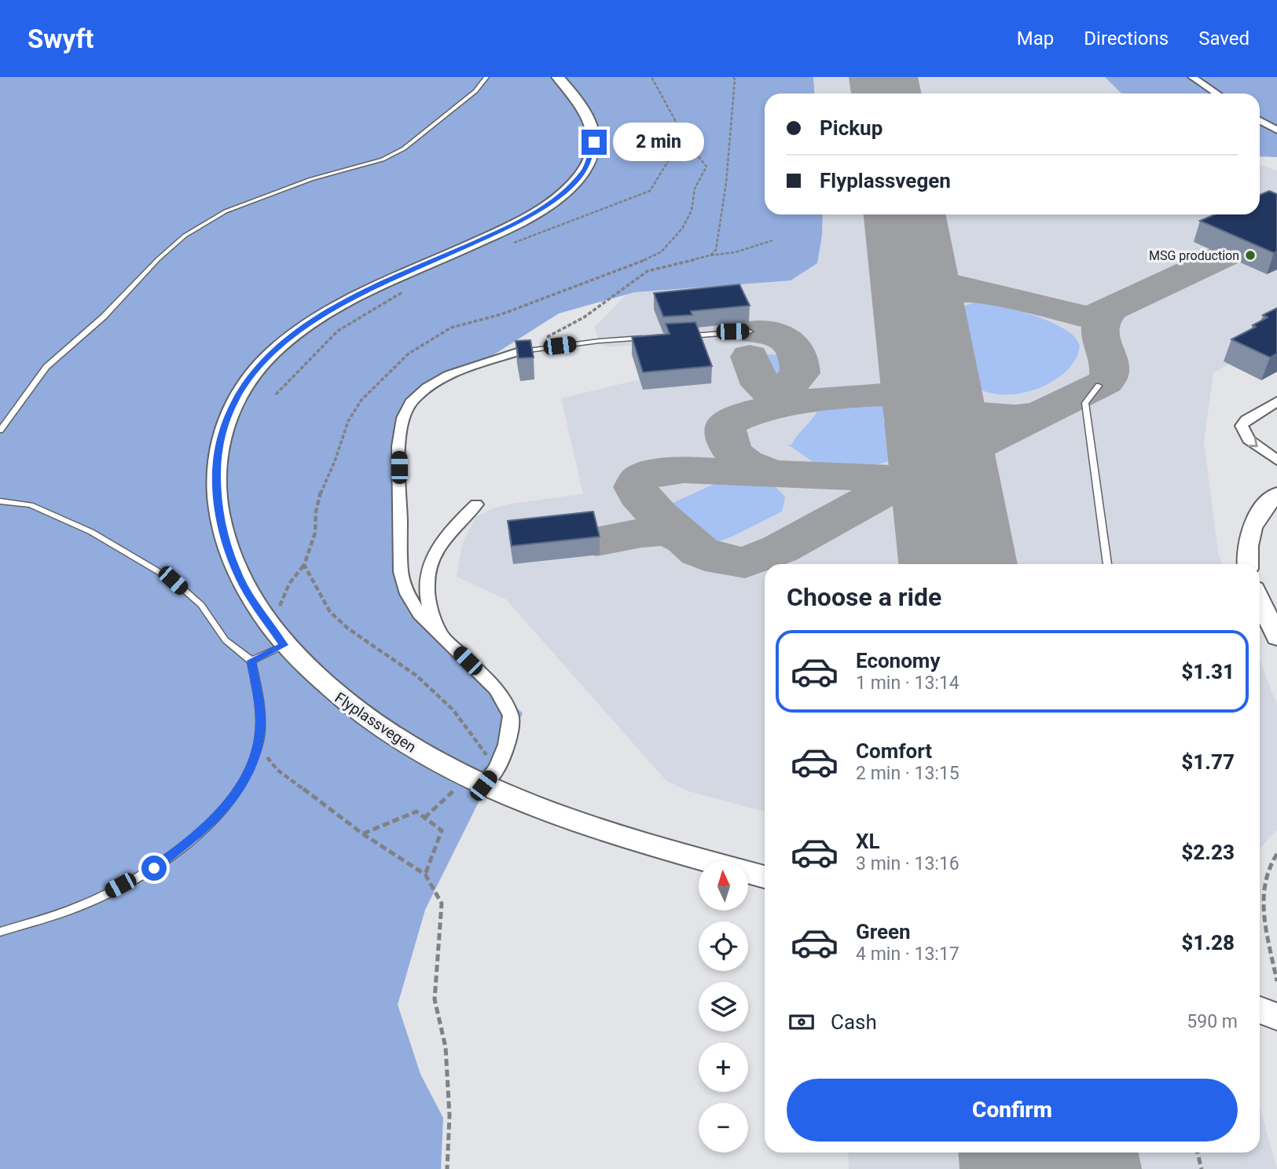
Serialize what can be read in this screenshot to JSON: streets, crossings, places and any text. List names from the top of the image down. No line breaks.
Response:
{"streets":{"main road":["Flyplassvegen"]},"places":["MSG production"],"north":"top","page":{"header":"Swyft","nav":["Map","Directions","Saved"],"banner":["Pickup","Flyplassvegen"],"bubble":"2 min","heading":"Choose a ride","list":[{"name":"Economy","note":"1 min · 13:14","value":"$1.31"},{"name":"Comfort","note":"2 min · 13:15","value":"$1.77"},{"name":"XL","note":"3 min · 13:16","value":"$2.23"},{"name":"Green","note":"4 min · 13:17","value":"$1.28"}],"map_buttons":["+","−"],"pay":["Cash","590 m"],"buttons":"Confirm"}}
